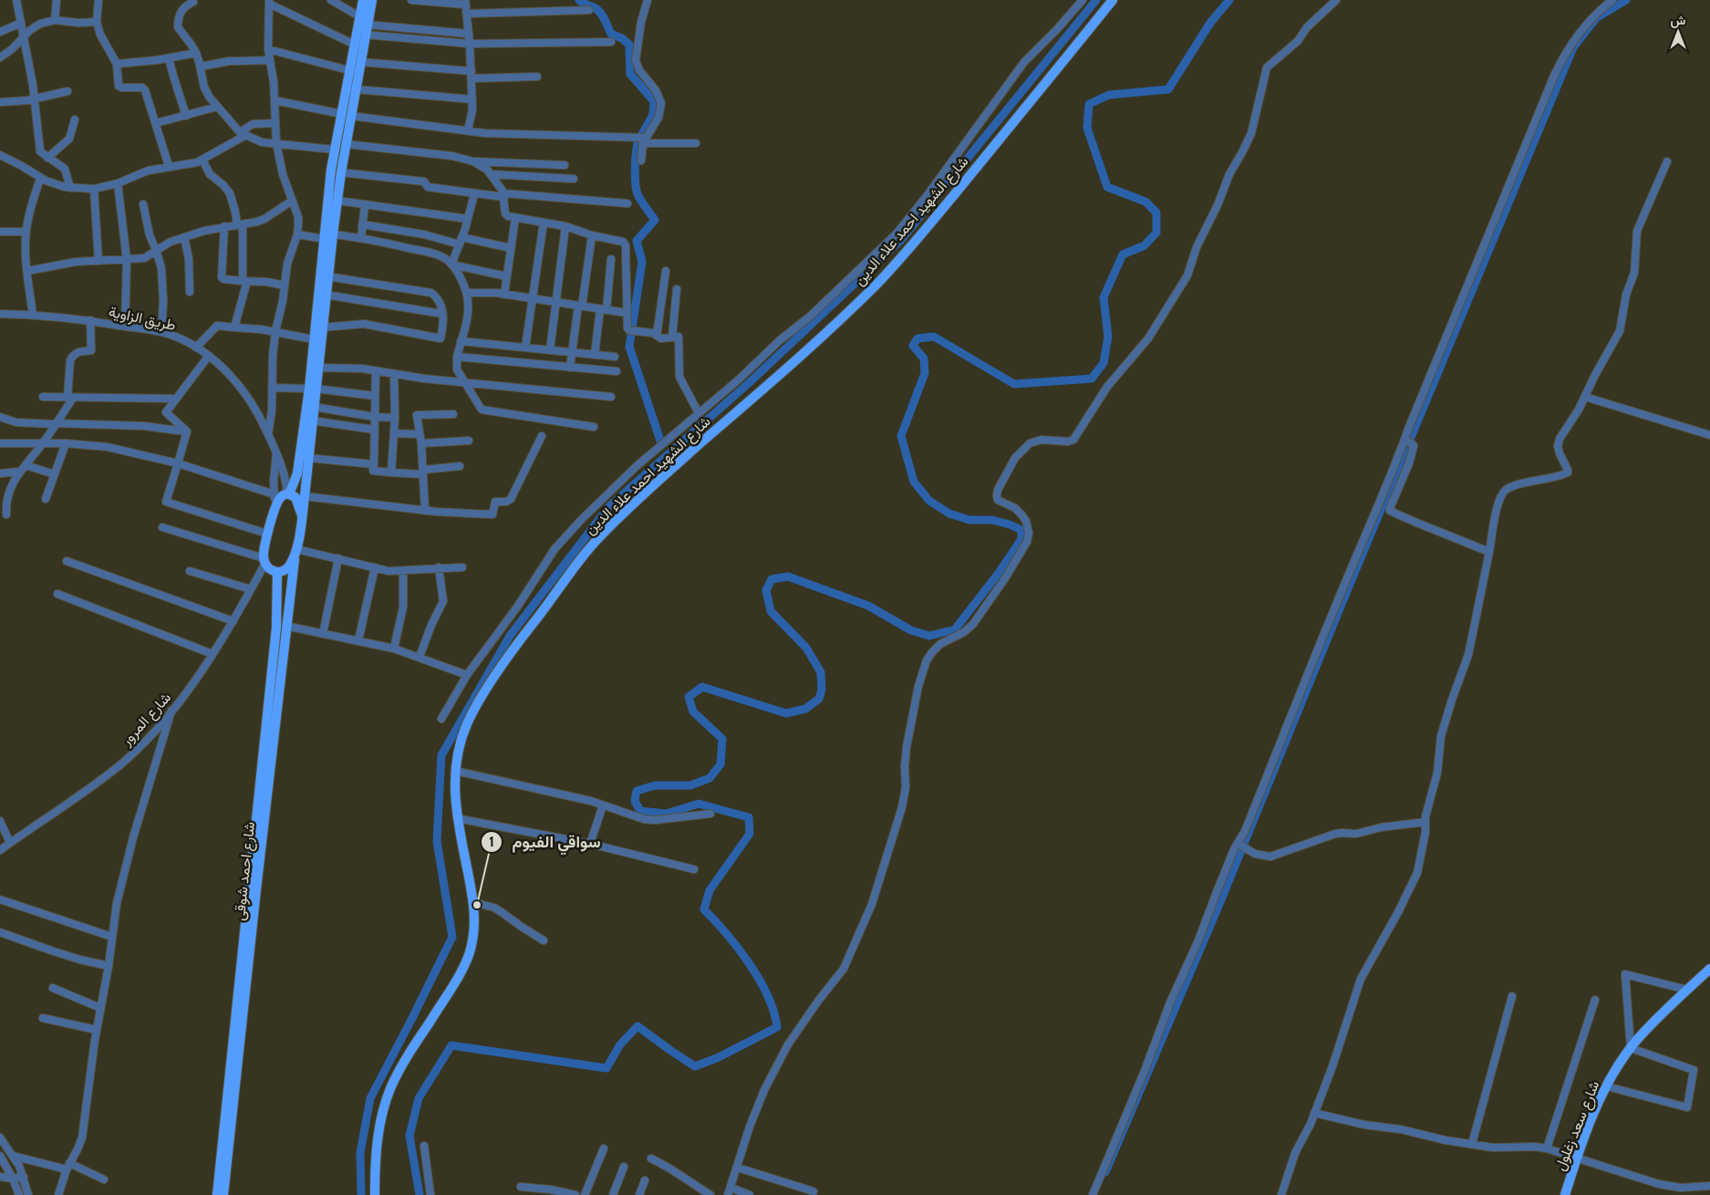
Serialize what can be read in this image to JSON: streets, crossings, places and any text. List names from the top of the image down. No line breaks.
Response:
{"streets":{"main road":["شارع الشهيد احمد علاء الدين","شارع احمد شوقى","شارع سعد زغلول"],"street":["طريق الزاوية","شارع المرور"]},"places":["سواقي الفيوم"],"north":"top"}
